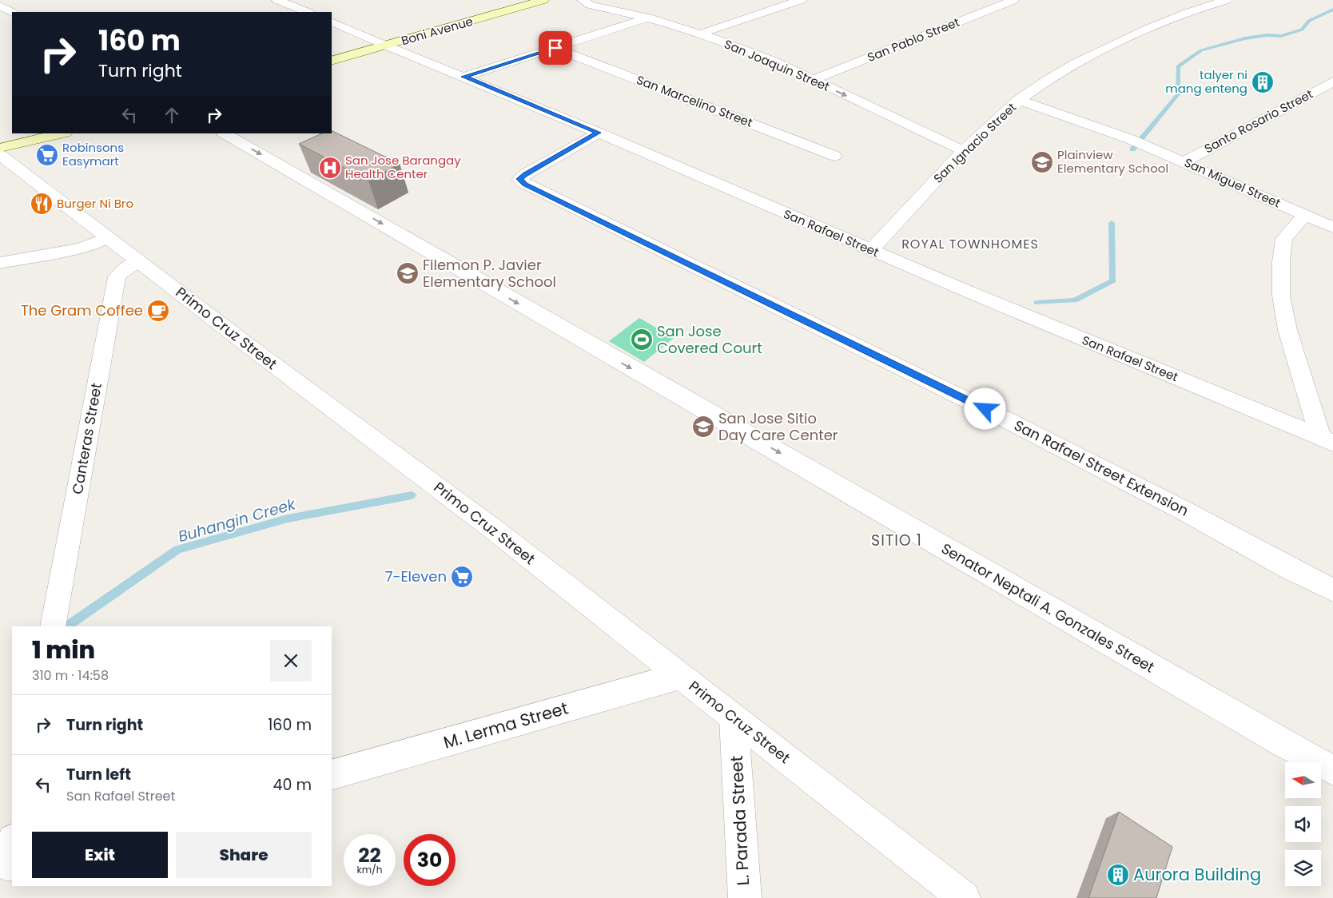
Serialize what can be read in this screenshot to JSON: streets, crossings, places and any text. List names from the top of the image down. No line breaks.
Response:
{"streets":{"main road":["Boni Avenue"],"street":["San Pablo Street","San Joaquin Street","San Marcelino Street","Santo Rosario Street","San Ignacio Street","San Miguel Street","San Rafael Street","Primo Cruz Street","Canteras Street","San Rafael Street Extension","Senator Neptali A. Gonzales Street","M. Lerma Street","L. Parada Street"]},"crossings":[["Boni Avenue","San Rafael Street"],["San Pablo Street","San Joaquin Street"],["San Joaquin Street","San Ignacio Street"],["Santo Rosario Street","San Miguel Street"],["San Ignacio Street","San Miguel Street"],["San Ignacio Street","San Rafael Street"],["San Rafael Street","San Rafael Street Extension"],["Primo Cruz Street","Canteras Street"],["Primo Cruz Street","M. Lerma Street"],["Primo Cruz Street","L. Parada Street"]],"one_way":["Senator Neptali A. Gonzales Street"],"districts":["ROYAL TOWNHOMES","SITIO 1"],"water":["Buhangin Creek"],"places":{"building":["talyer ni mang enteng","Aurora Building"],"supermarket":["Robinsons Easymart","7-Eleven"],"school or university":["Plainview Elementary School","Filemon P. Javier Elementary School","San Jose Sitio Day Care Center"],"hospital":["San Jose Barangay Health Center"],"restaurant":["Burger Ni Bro"],"cafe":["The Gram Coffee"],"sports":["San Jose Covered Court"]},"north":"left","page":{"turn":["160 m","Turn right"],"heading":["1 min","310 m · 14:58"],"list":[{"name":"Turn right","value":"160 m"},{"name":"Turn left","note":"San Rafael Street","value":"40 m"}],"buttons":["Exit","Share"],"speed":"22 km/h","limit":"30"}}
